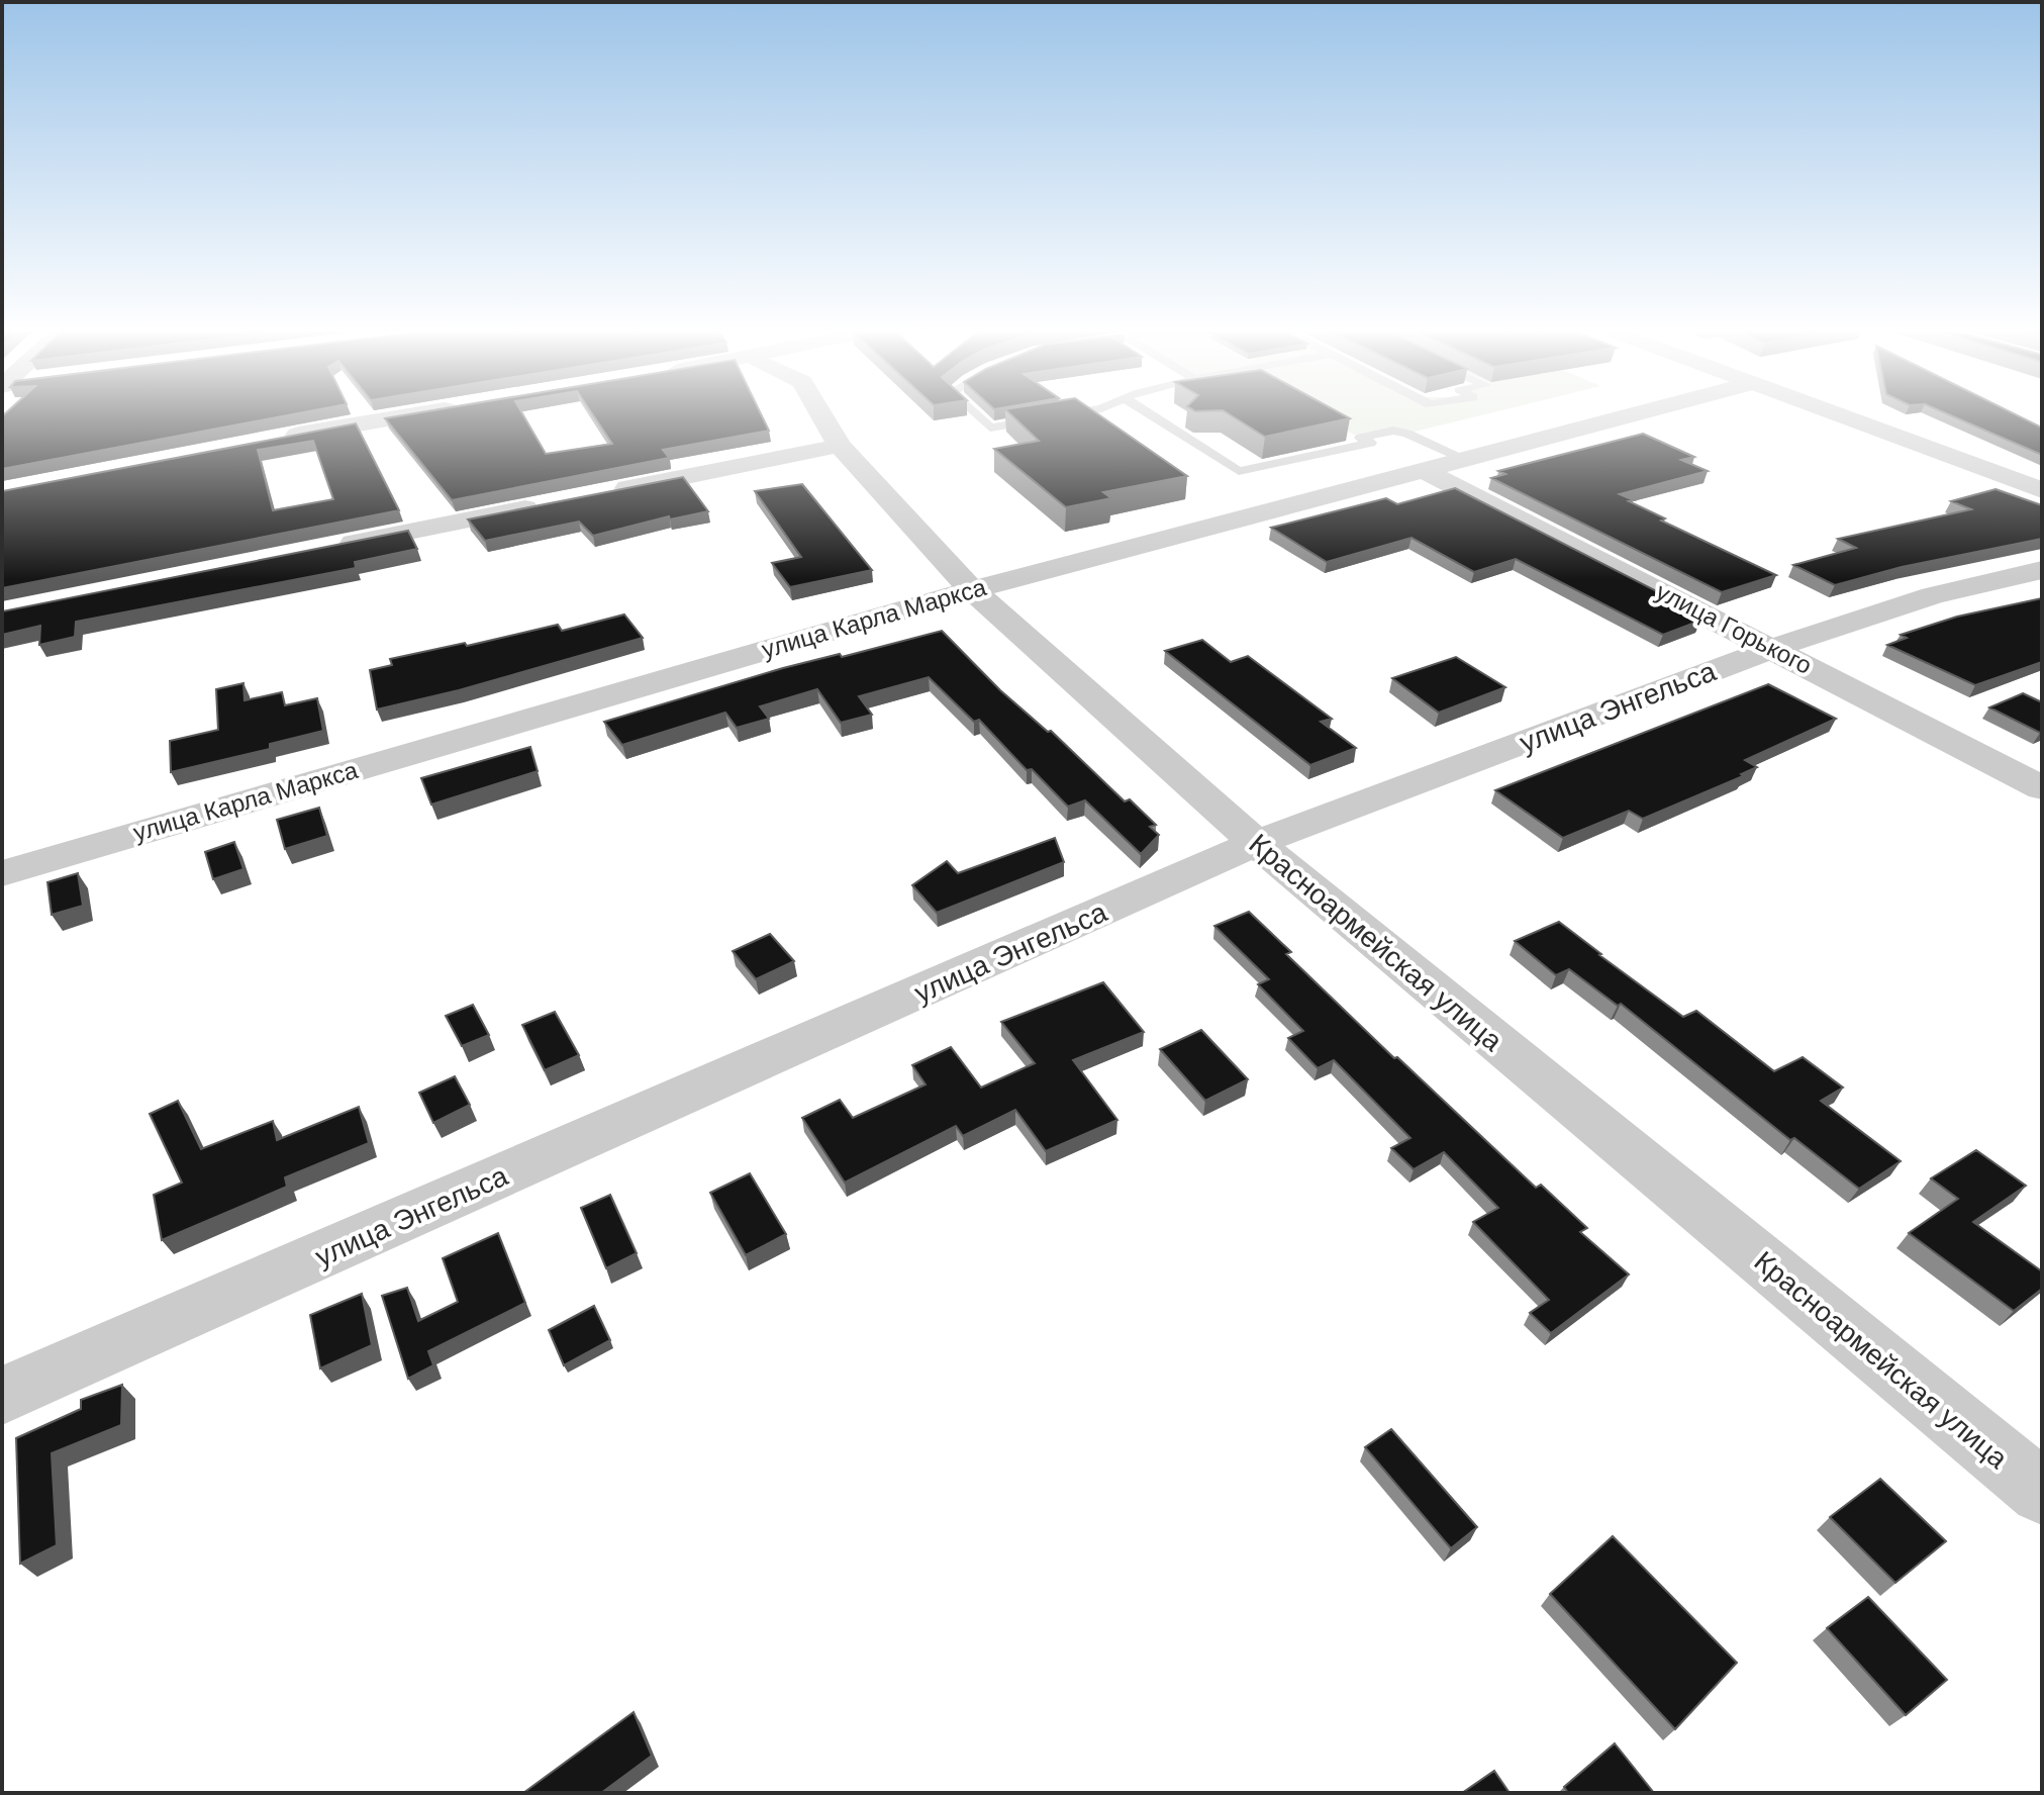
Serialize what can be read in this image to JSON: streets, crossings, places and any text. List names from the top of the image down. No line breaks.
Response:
{"streets":{"street":["улица Карла Маркса","улица Горького","улица Энгельса","Красноармейская улица"]},"crossings":[["улица Карла Маркса","улица Горького"],["улица Карла Маркса","Красноармейская улица"],["улица Горького","улица Энгельса"],["улица Энгельса","Красноармейская улица"]]}
